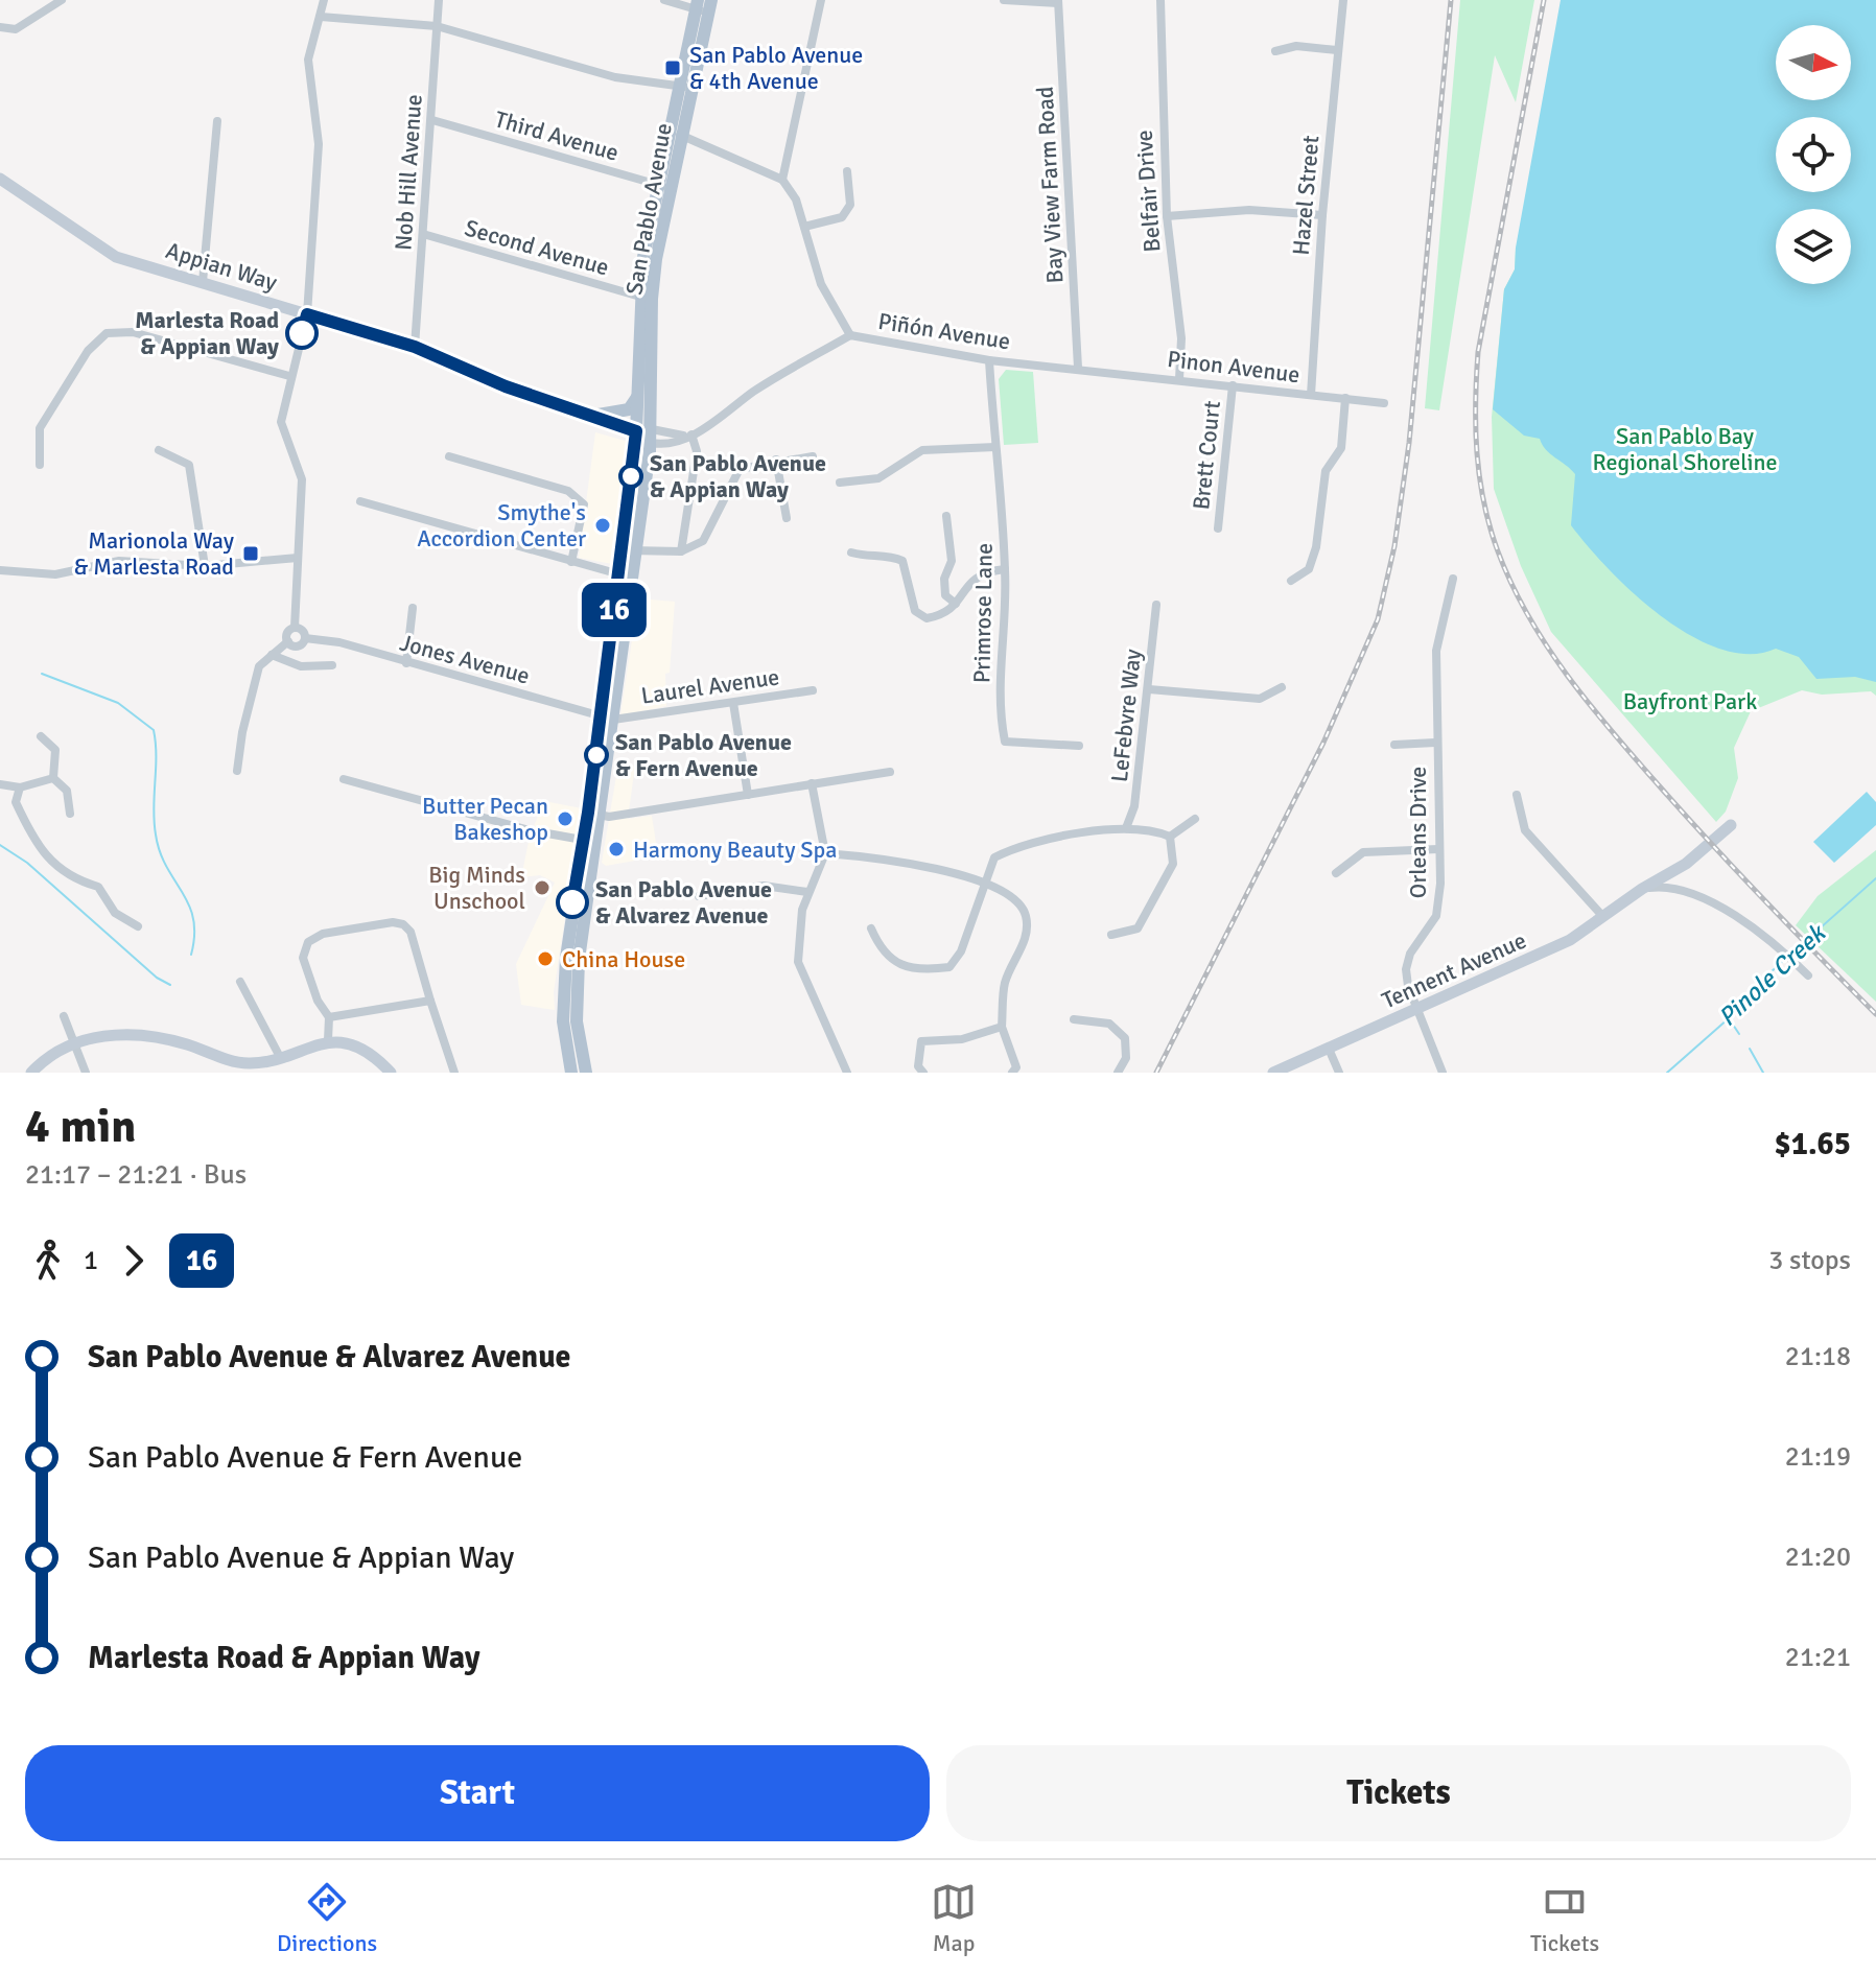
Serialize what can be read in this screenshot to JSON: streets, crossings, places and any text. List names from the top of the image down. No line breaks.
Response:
{"streets":{"main road":["San Pablo Avenue"],"street":["Third Avenue","Nob Hill Avenue","Bay View Farm Road","Belfair Drive","Hazel Street","Second Avenue","Appian Way","Piñón Avenue","Pinon Avenue","Brett Court","Primrose Lane","Jones Avenue","Laurel Avenue","LeFebvre Way","Orleans Drive","Tennent Avenue"]},"crossings":[["Third Avenue","Nob Hill Avenue"],["Third Avenue","San Pablo Avenue"],["Nob Hill Avenue","Second Avenue"],["Nob Hill Avenue","Appian Way"],["Bay View Farm Road","Piñón Avenue"],["Bay View Farm Road","Pinon Avenue"],["Belfair Drive","Pinon Avenue"],["Hazel Street","Pinon Avenue"],["San Pablo Avenue","Second Avenue"],["San Pablo Avenue","Appian Way"],["San Pablo Avenue","Jones Avenue"],["San Pablo Avenue","Laurel Avenue"],["Piñón Avenue","Pinon Avenue"],["Piñón Avenue","Primrose Lane"],["Pinon Avenue","Brett Court"],["Jones Avenue","Laurel Avenue"],["Orleans Drive","Tennent Avenue"]],"water":["Pinole Creek"],"parks":["San Pablo Bay Regional Shoreline","Bayfront Park"],"places":{"transit":["San Pablo Avenue & 4th Avenue","Marionola Way & Marlesta Road"],"other":["Marlesta Road & Appian Way","San Pablo Avenue & Appian Way","Smythe's Accordion Center","San Pablo Avenue & Fern Avenue","Butter Pecan Bakeshop","Harmony Beauty Spa","Big Minds Unschool","San Pablo Avenue & Alvarez Avenue","China House"]},"lines":["bus line 16"],"north":"right","page":{"on_map":"16","heading":["4 min","21:17 – 21:21 · Bus","$1.65"],"legs":["1","16","3 stops"],"list":[{"name":"San Pablo Avenue & Alvarez Avenue","value":"21:18"},{"name":"San Pablo Avenue & Fern Avenue","value":"21:19"},{"name":"San Pablo Avenue & Appian Way","value":"21:20"},{"name":"Marlesta Road & Appian Way","value":"21:21"}],"buttons":["Start","Tickets"],"tabs":["Directions","Map","Tickets"]}}
